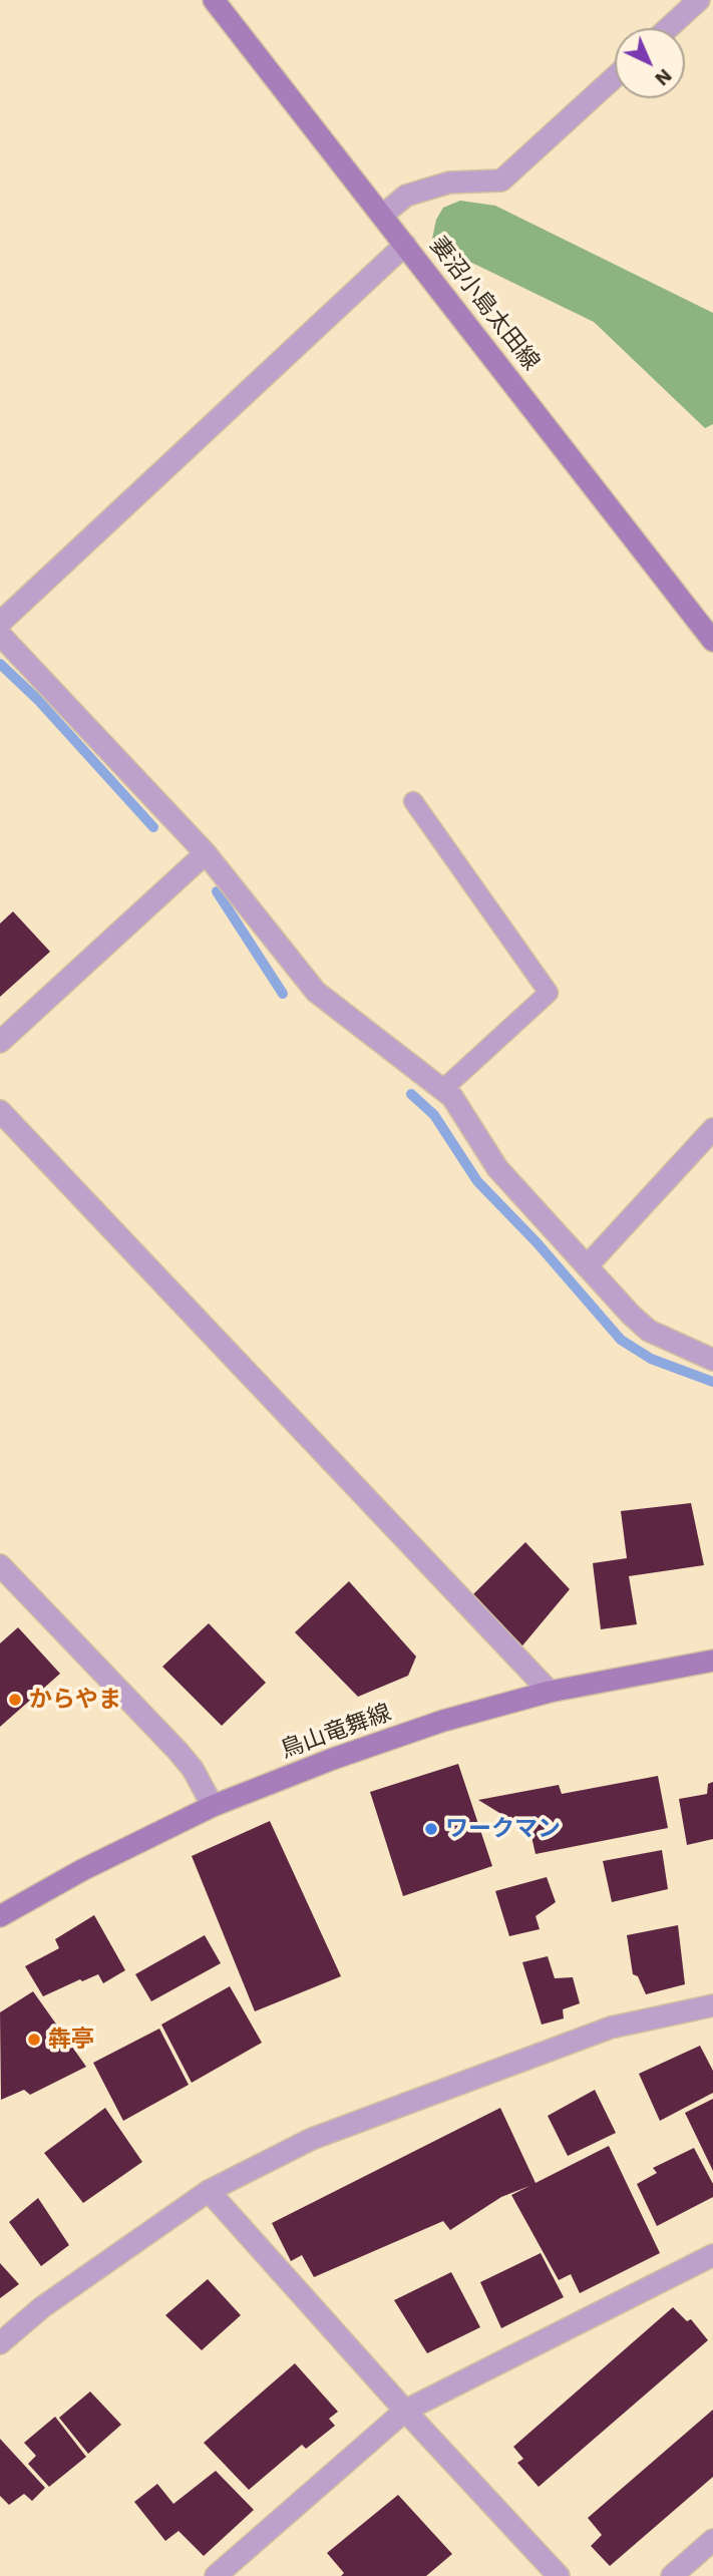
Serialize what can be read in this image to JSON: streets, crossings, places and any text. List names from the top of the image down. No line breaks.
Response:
{"streets":{"main road":["妻沼小島太田線","鳥山竜舞線"]},"places":["からやま","ワークマン","犇亭"],"north":"bottom right"}
